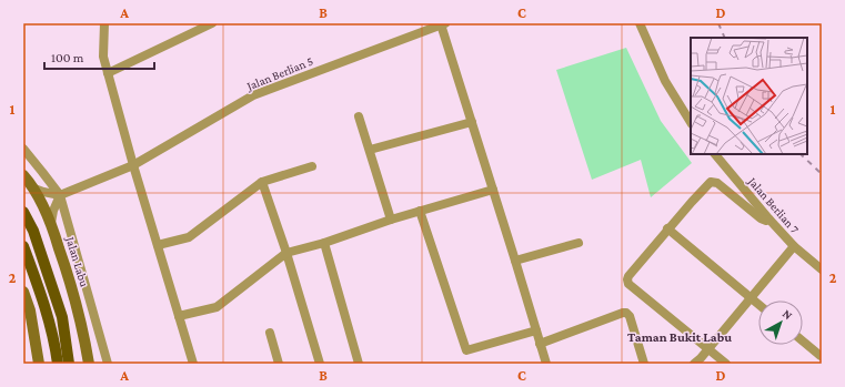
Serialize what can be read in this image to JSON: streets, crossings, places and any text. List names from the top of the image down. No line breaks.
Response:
{"streets":{"main road":["Jalan Labu"],"street":["Jalan Berlian 5","Jalan Berlian 7"]},"districts":["Taman Bukit Labu"],"scale_bar":"100 m","north":"top right","grid":{"columns":["A","B","C","D"],"rows":["1","2"]}}
